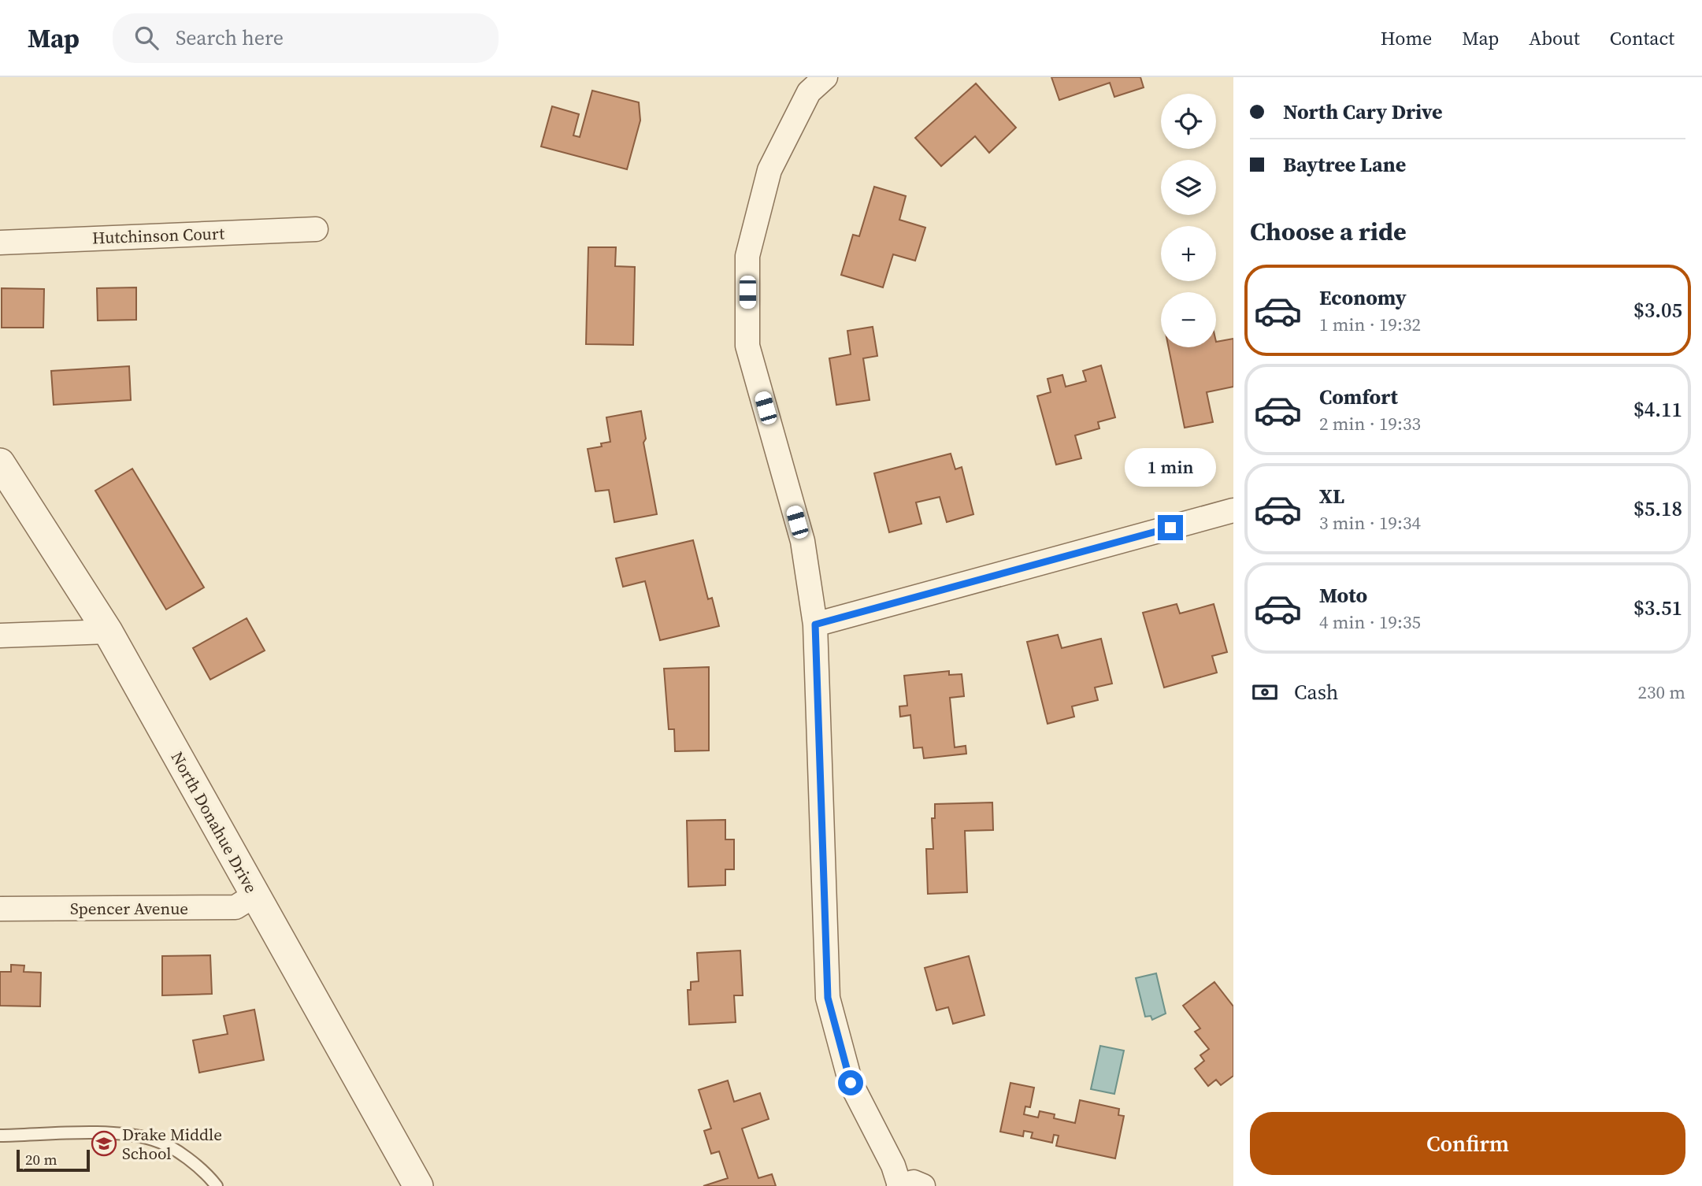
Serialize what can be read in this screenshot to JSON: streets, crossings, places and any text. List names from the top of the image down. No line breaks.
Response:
{"streets":{"street":["Hutchinson Court","North Donahue Drive","Spencer Avenue"]},"crossings":[["North Donahue Drive","Spencer Avenue"]],"places":{"school or university":["Drake Middle School"]},"scale_bar":"20 m","page":{"header":"Map","search":"Search here","nav":["Home","Map","About","Contact"],"banner":["North Cary Drive","Baytree Lane"],"map_buttons":["+","−"],"heading":"Choose a ride","list":[{"name":"Economy","note":"1 min · 19:32","value":"$3.05"},{"name":"Comfort","note":"2 min · 19:33","value":"$4.11"},{"name":"XL","note":"3 min · 19:34","value":"$5.18"},{"name":"Moto","note":"4 min · 19:35","value":"$3.51"}],"bubble":"1 min","pay":["Cash","230 m"],"buttons":"Confirm","scale":"20 m"}}
